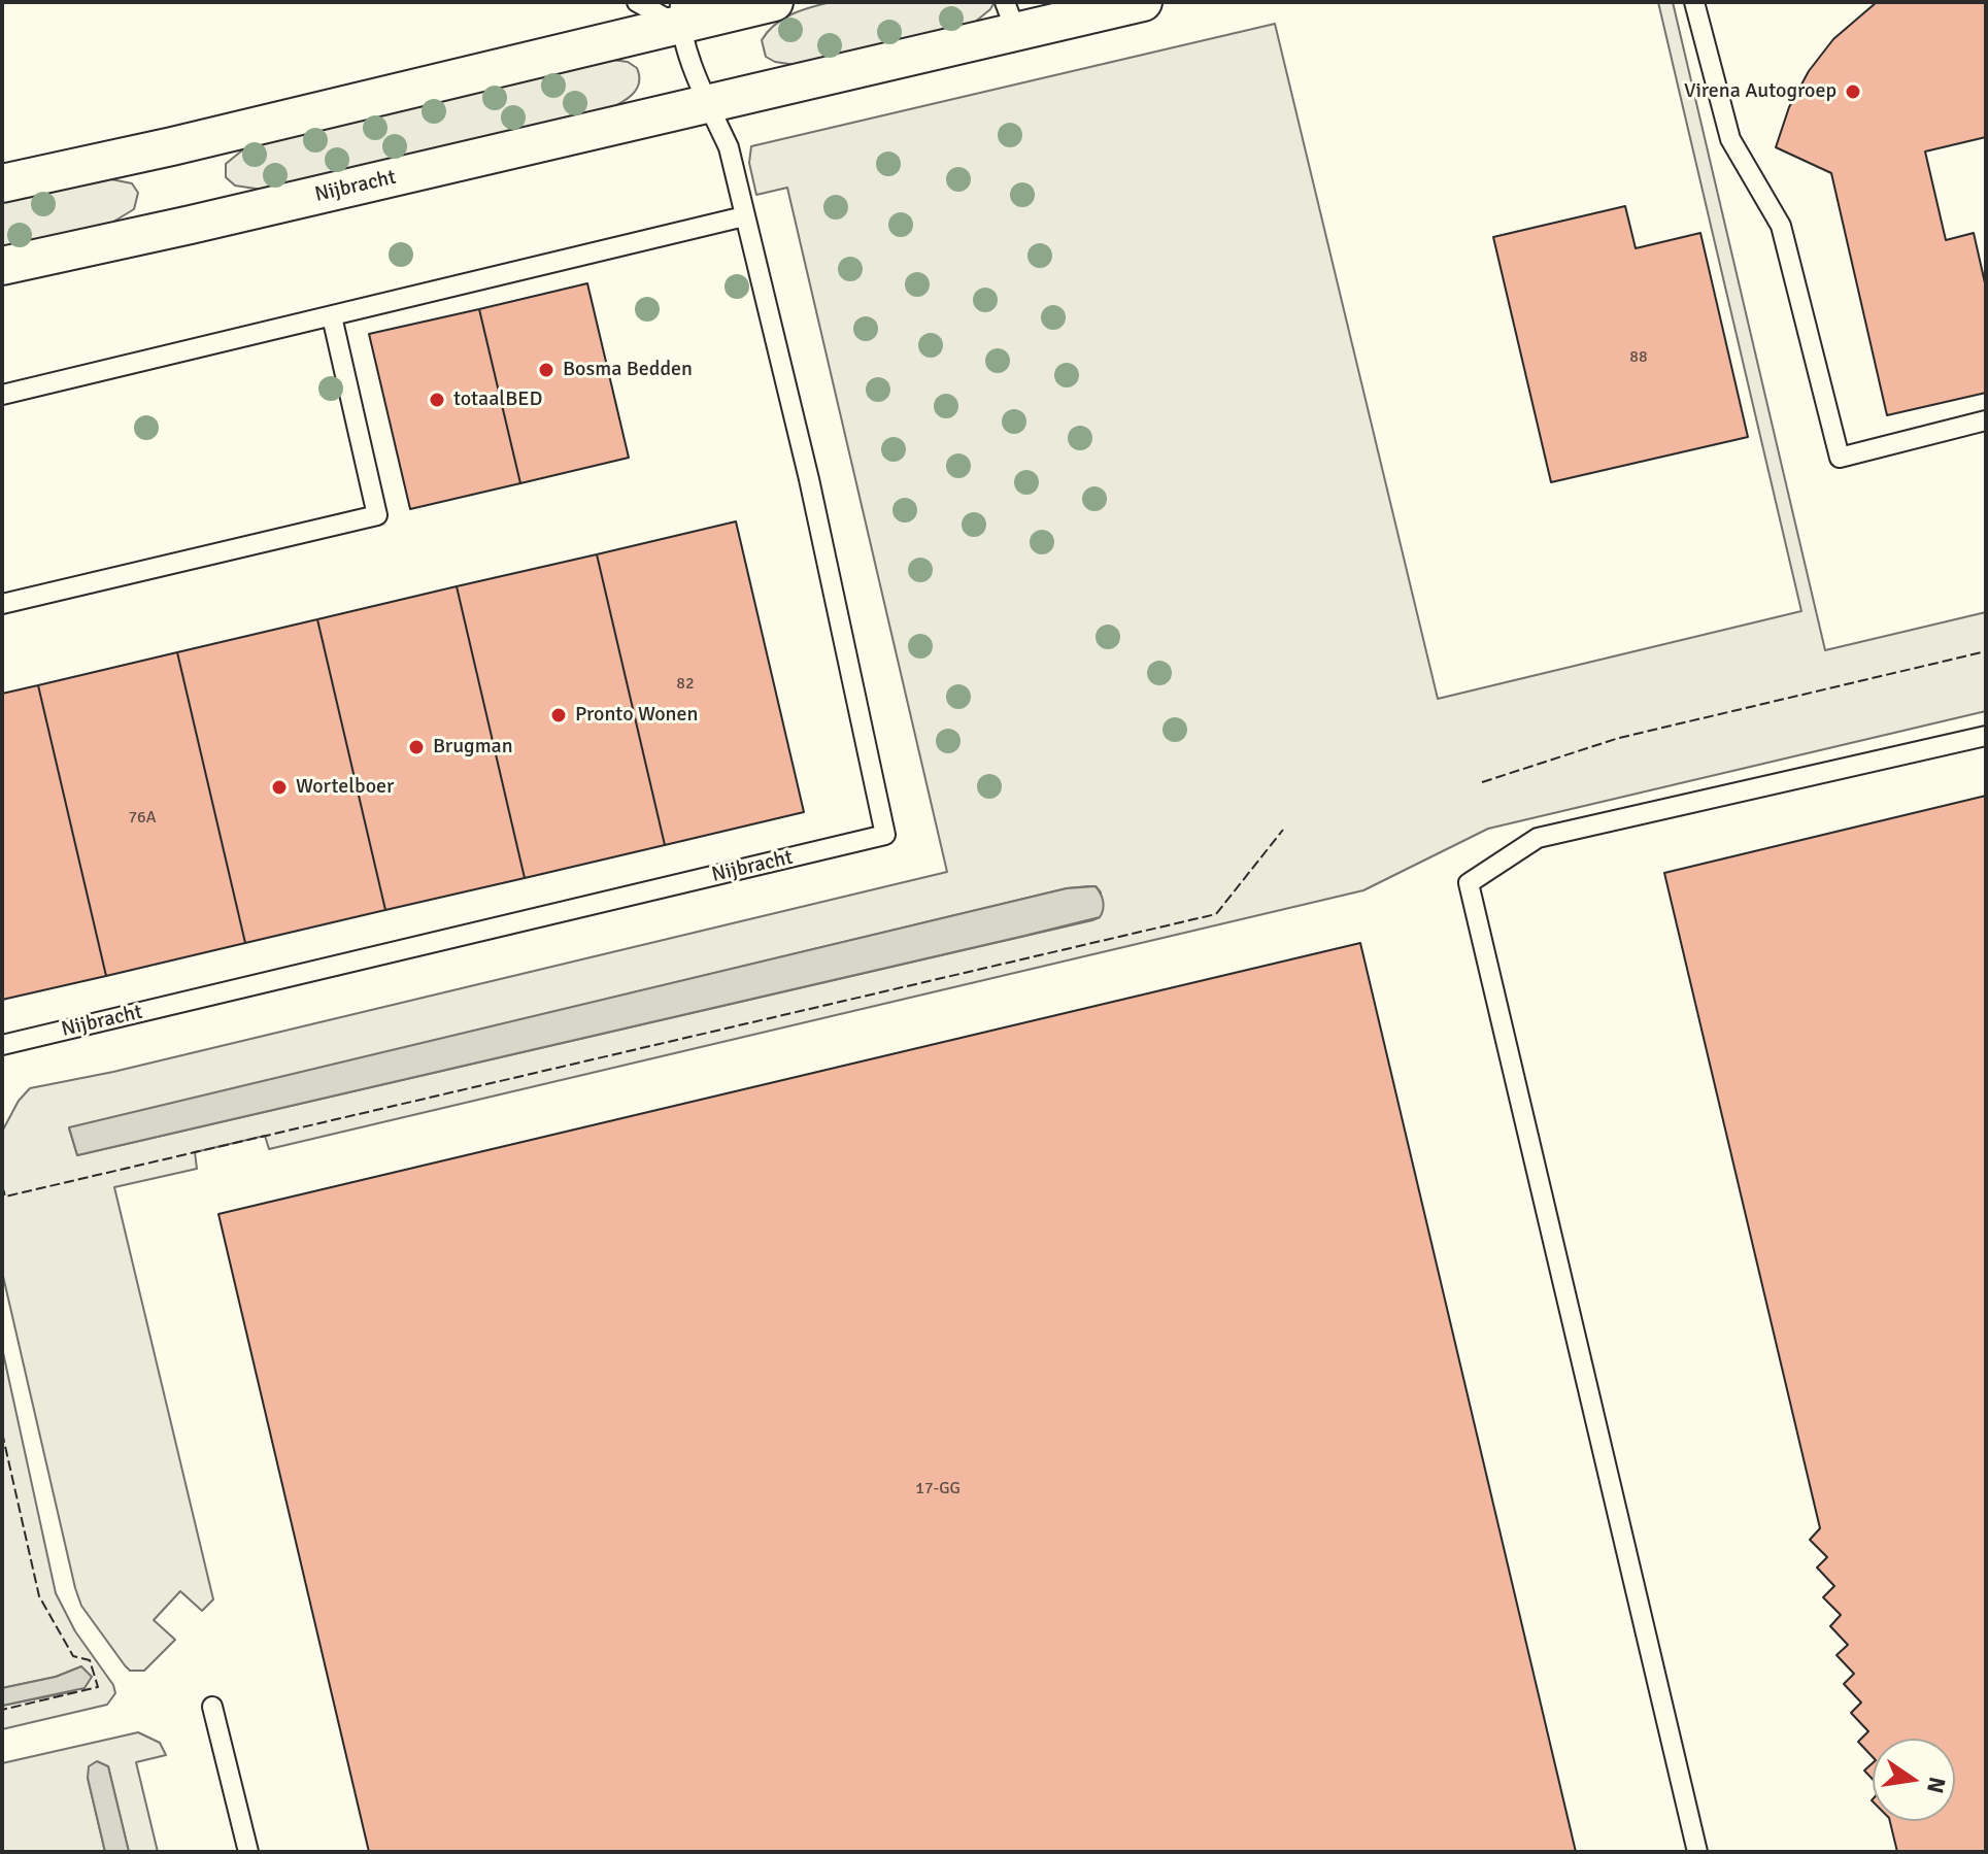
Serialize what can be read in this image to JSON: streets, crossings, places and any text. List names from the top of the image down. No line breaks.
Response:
{"streets":{"street":["Nijbracht"]},"places":["Virena Autogroep","Bosma Bedden","totaalBED","Pronto Wonen","Brugman","Wortelboer"],"house_numbers":["88","82","76A","17-GG"],"north":"right"}
